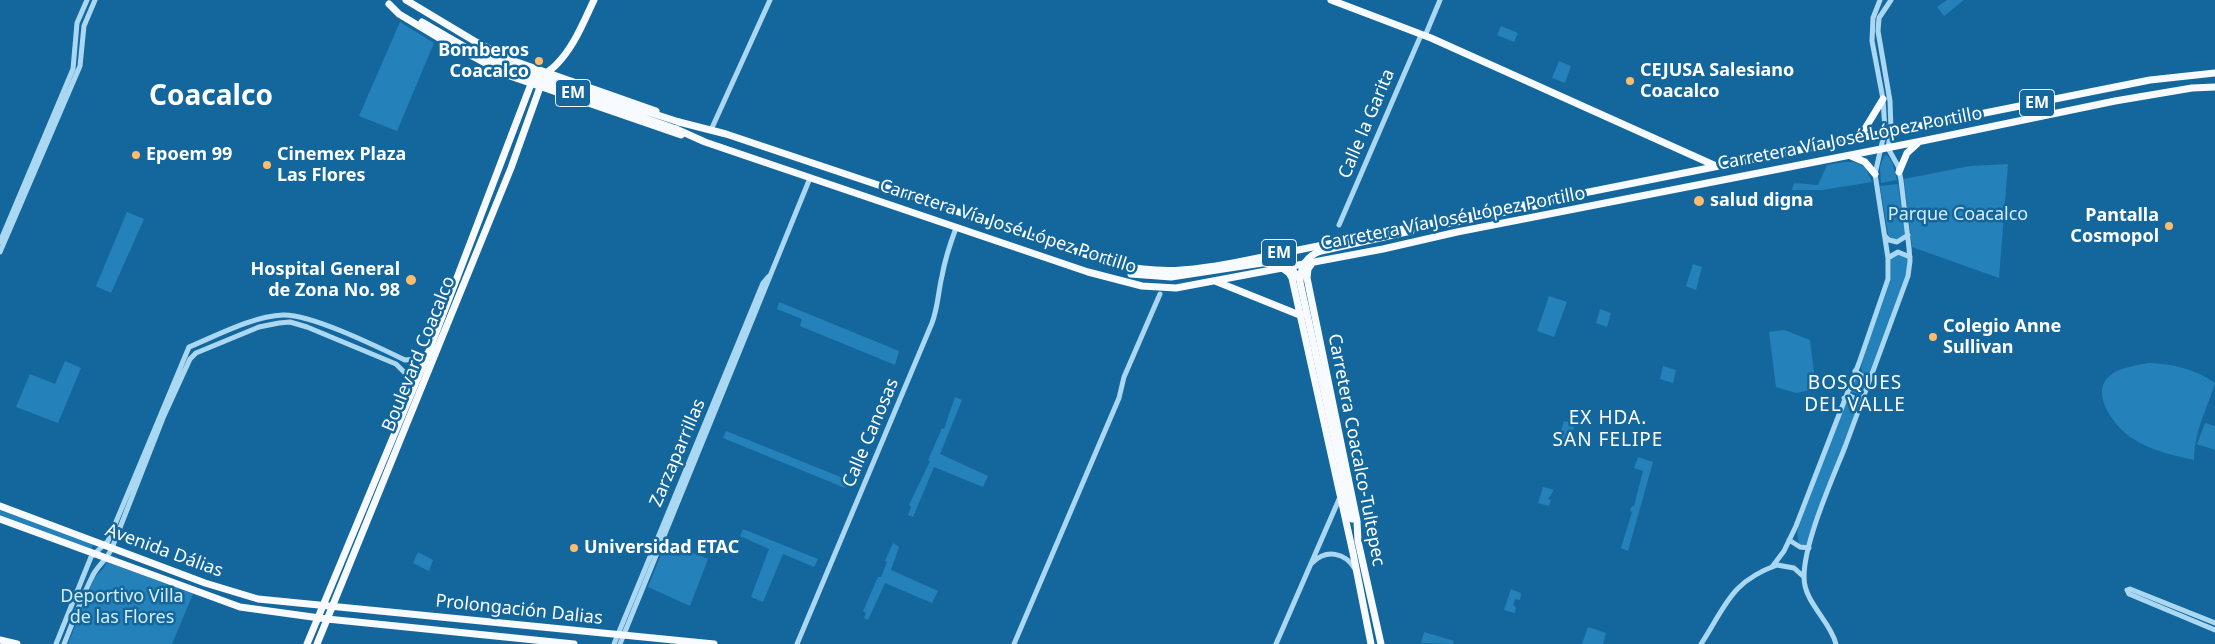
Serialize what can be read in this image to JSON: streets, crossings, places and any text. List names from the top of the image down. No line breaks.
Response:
{"streets":{"main road":["EM","Carretera Vía José López Portillo","Boulevard Coacalco","Carretera Coacalco-Tultepec","Avenida Dálias","Prolongación Dalias"],"street":["Calle la Garita","Calle Canosas","Zarzaparrillas"]},"crossings":[["Carretera Vía José López Portillo","Calle Canosas"],["Carretera Vía José López Portillo","Carretera Coacalco-Tultepec"],["Carretera Vía José López Portillo","Zarzaparrillas"],["Boulevard Coacalco","Avenida Dálias"],["Boulevard Coacalco","Prolongación Dalias"],["Zarzaparrillas","Prolongación Dalias"],["Avenida Dálias","Prolongación Dalias"]],"districts":["Coacalco","BOSQUES DEL VALLE","EX HDA. SAN FELIPE"],"parks":["Parque Coacalco","Deportivo Villa de las Flores"],"places":["Bomberos Coacalco","CEJUSA Salesiano Coacalco","Epoem 99","Cinemex Plaza Las Flores","salud digna","Pantalla Cosmopol","Hospital General de Zona No. 98","Colegio Anne Sullivan","Universidad ETAC"]}
